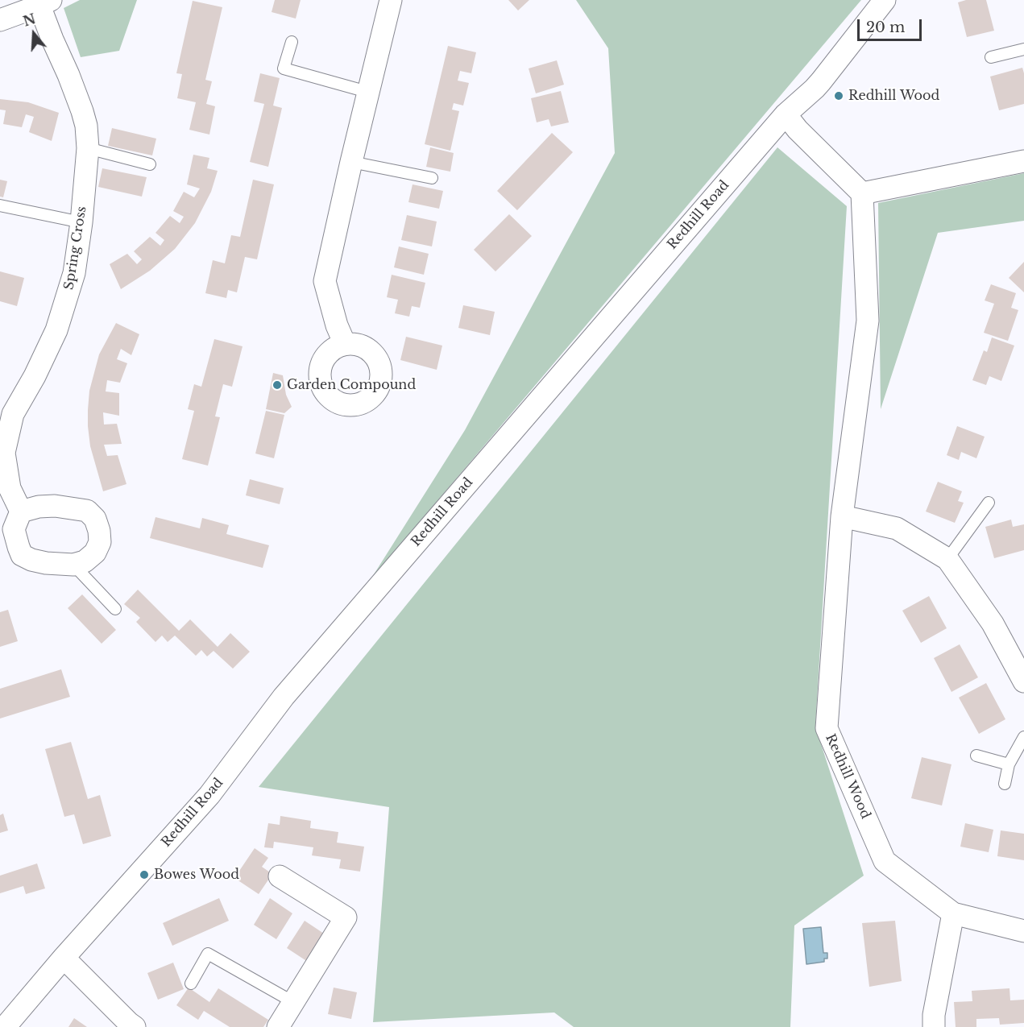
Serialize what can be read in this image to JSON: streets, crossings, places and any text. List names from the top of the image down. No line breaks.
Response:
{"streets":{"street":["Redhill Road","Spring Cross","Redhill Wood"]},"places":["Redhill Wood","Garden Compound","Bowes Wood"],"scale_bar":"20 m","north":"top"}
